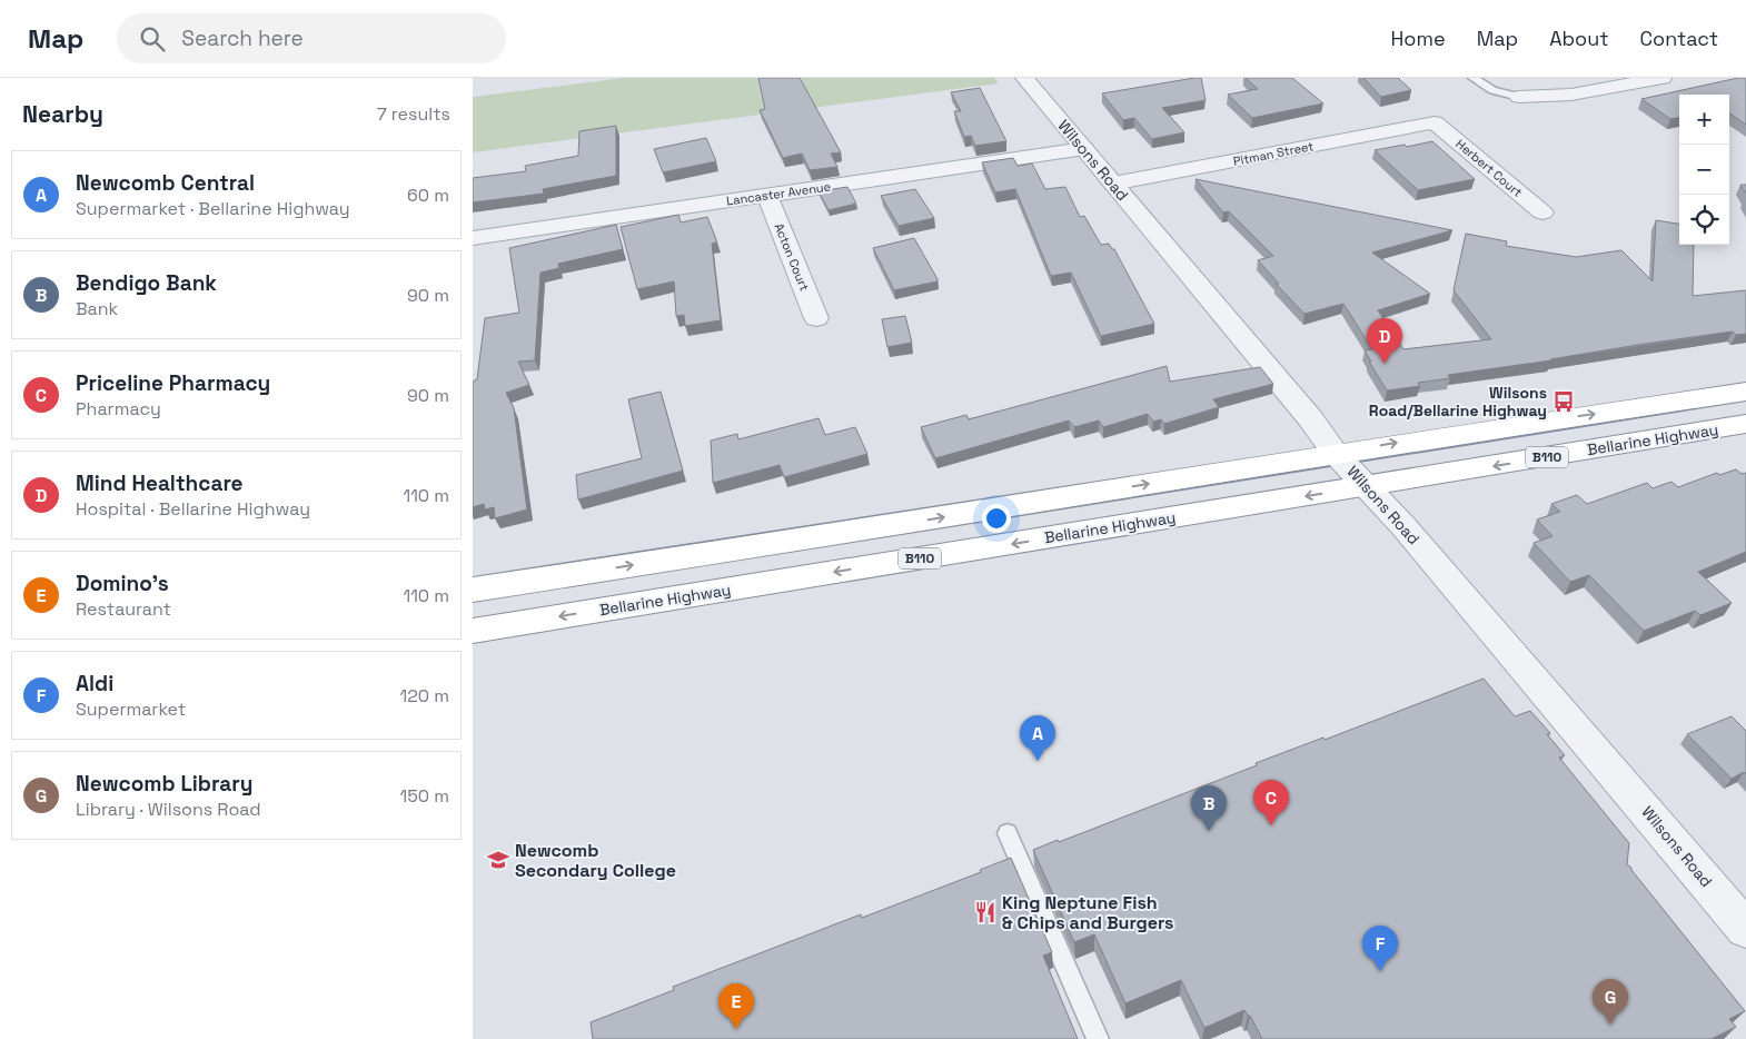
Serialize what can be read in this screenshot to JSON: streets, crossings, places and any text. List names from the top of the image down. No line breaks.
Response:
{"streets":{"highway":["Bellarine Highway","B110"],"street":["Pitman Street","Wilsons Road","Herbert Court","Lancaster Avenue","Acton Court"]},"crossings":[["Pitman Street","Wilsons Road"],["Pitman Street","Herbert Court"],["Wilsons Road","Lancaster Avenue"],["Wilsons Road","Bellarine Highway"],["Wilsons Road","B110"],["Lancaster Avenue","Acton Court"]],"places":{"bus stop":["Wilsons Road/Bellarine Highway"],"school or university":["Newcomb Secondary College"],"restaurant":["King Neptune Fish & Chips and Burgers"]},"page":{"header":"Map","search":"Search here","nav":["Home","Map","About","Contact"],"heading":["Nearby","7 results"],"map_buttons":["+","−"],"list":[{"mark":"A","name":"Newcomb Central","note":"Supermarket · Bellarine Highway","value":"60 m"},{"mark":"B","name":"Bendigo Bank","note":"Bank","value":"90 m"},{"mark":"C","name":"Priceline Pharmacy","note":"Pharmacy","value":"90 m"},{"mark":"D","name":"Mind Healthcare","note":"Hospital · Bellarine Highway","value":"110 m"},{"mark":"E","name":"Domino's","note":"Restaurant","value":"110 m"},{"mark":"F","name":"Aldi","note":"Supermarket","value":"120 m"},{"mark":"G","name":"Newcomb Library","note":"Library · Wilsons Road","value":"150 m"}],"pins":["D","A","C","B","F","G","E"]}}
